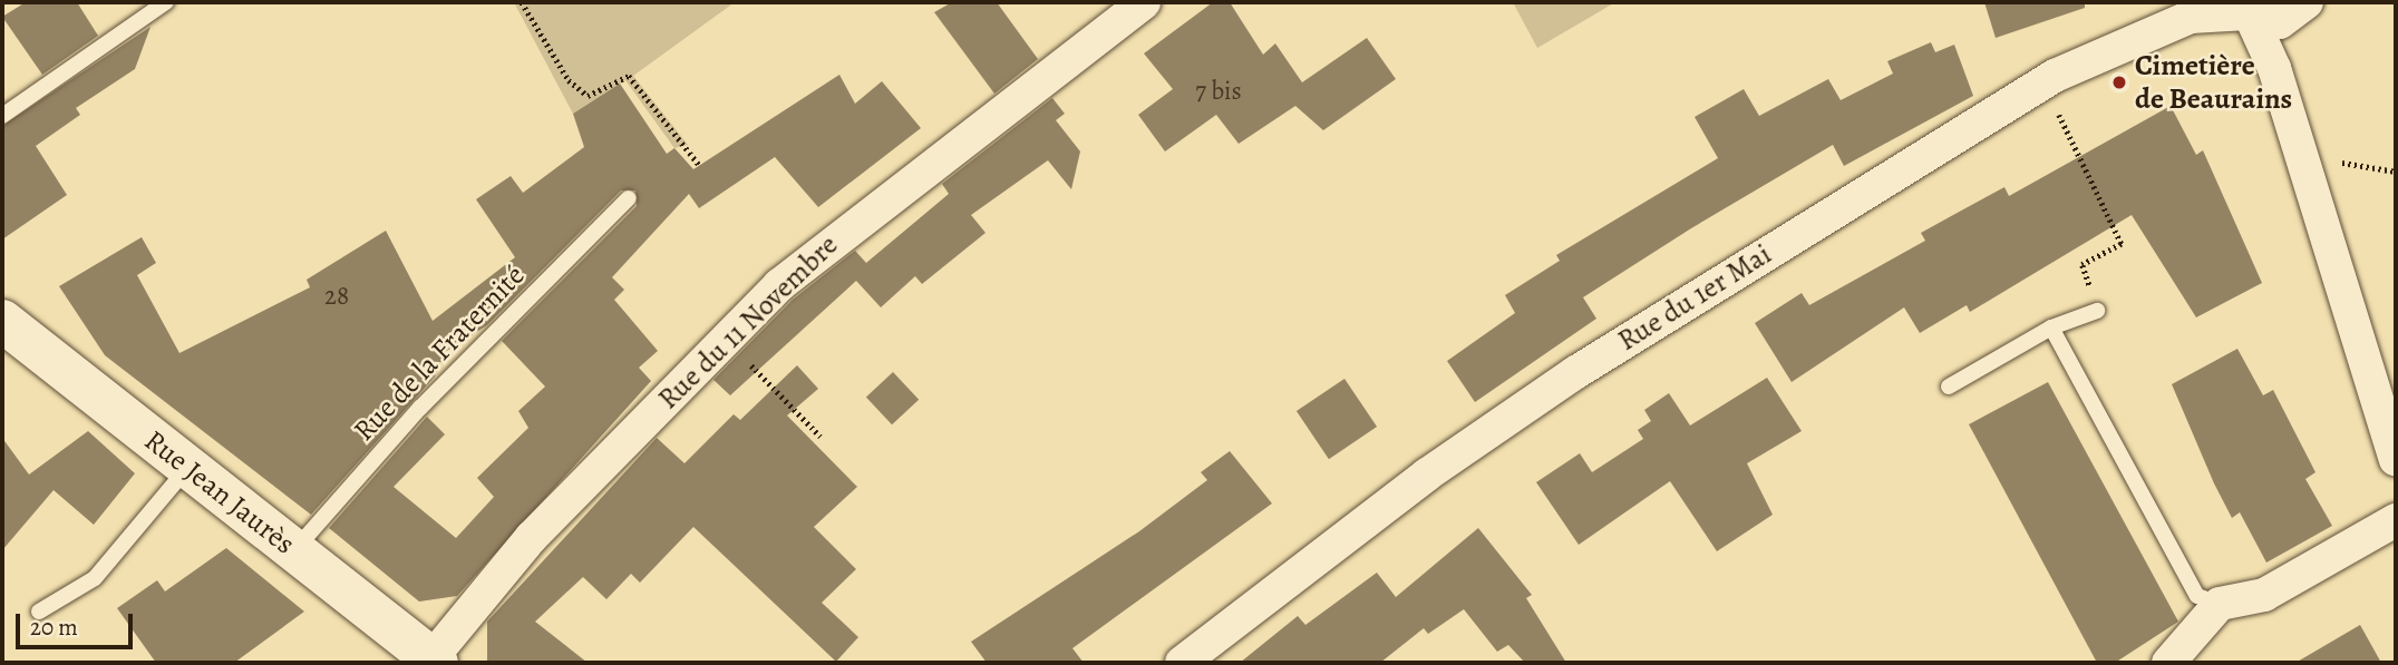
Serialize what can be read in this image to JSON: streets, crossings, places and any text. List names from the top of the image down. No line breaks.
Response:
{"streets":{"main road":["Rue Jean Jaurès"],"street":["Rue du 1er Mai","Rue du 11 Novembre"],"lane":["Rue de la Fraternité"]},"crossings":[["Rue du 11 Novembre","Rue Jean Jaurès"],["Rue de la Fraternité","Rue Jean Jaurès"]],"places":["Cimetière de Beaurains"],"house_numbers":["7 bis","28"],"scale_bar":"20 m"}
